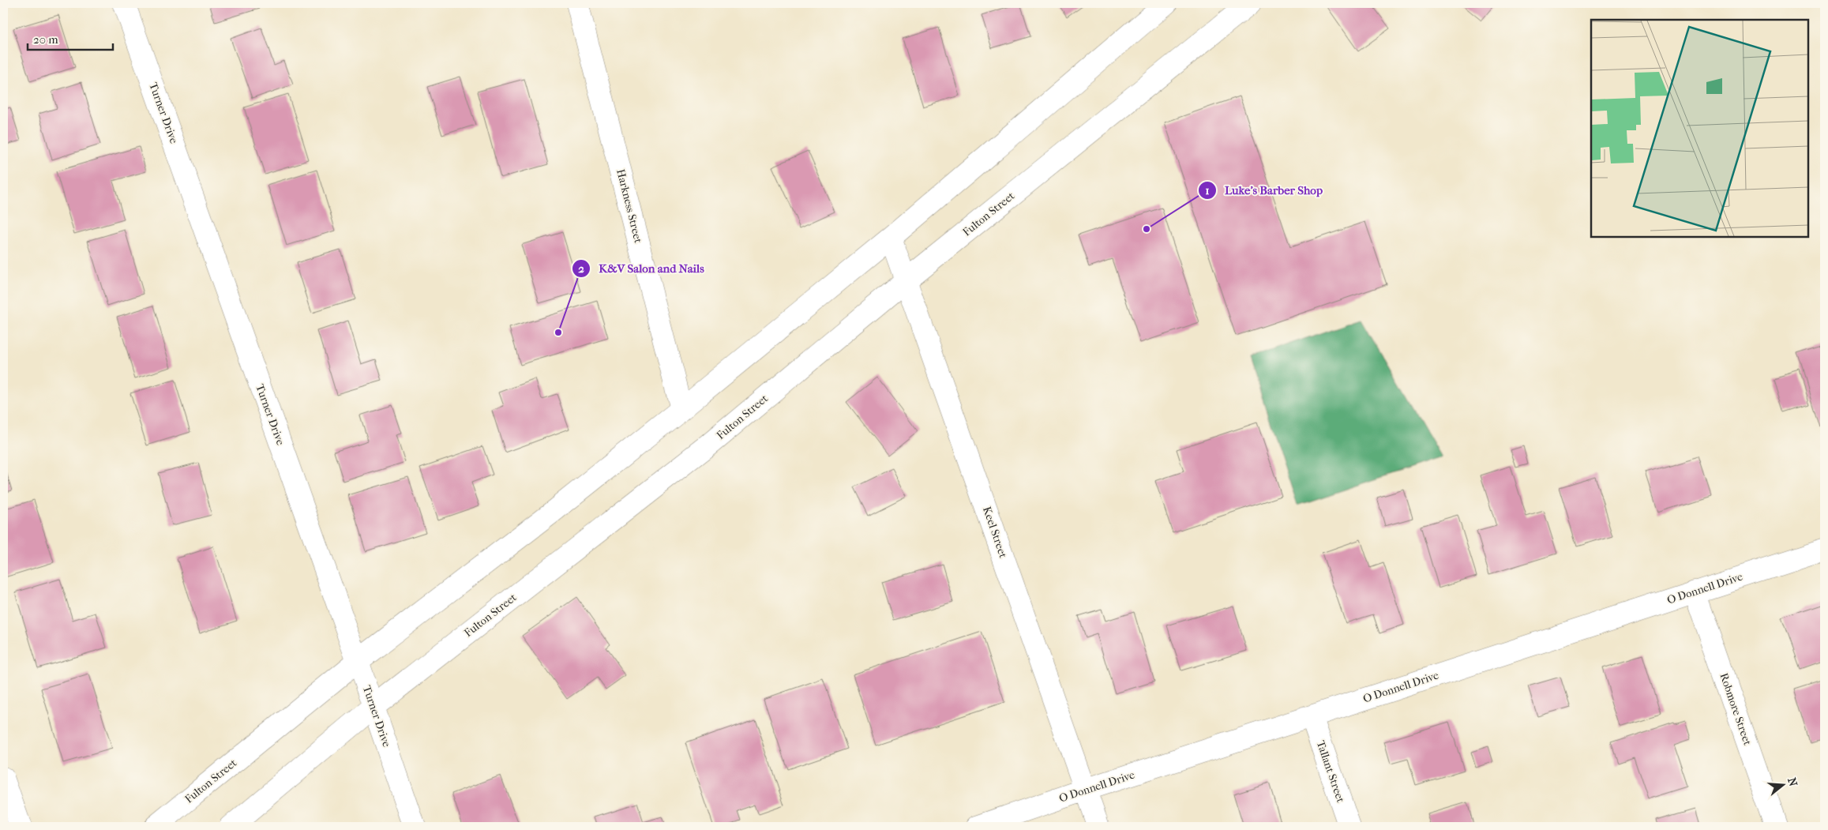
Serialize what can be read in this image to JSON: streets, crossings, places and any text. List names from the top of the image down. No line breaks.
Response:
{"streets":{"street":["Turner Drive","Harkness Street","Fulton Street","Keel Street","O Donnell Drive","Robmore Street","Tallant Street"]},"crossings":[["Turner Drive","Fulton Street"],["Harkness Street","Fulton Street"],["Fulton Street","Keel Street"],["Keel Street","O Donnell Drive"],["O Donnell Drive","Robmore Street"],["O Donnell Drive","Tallant Street"]],"places":["Luke's Barber Shop","K&V Salon and Nails"],"scale_bar":"20 m","north":"right"}
